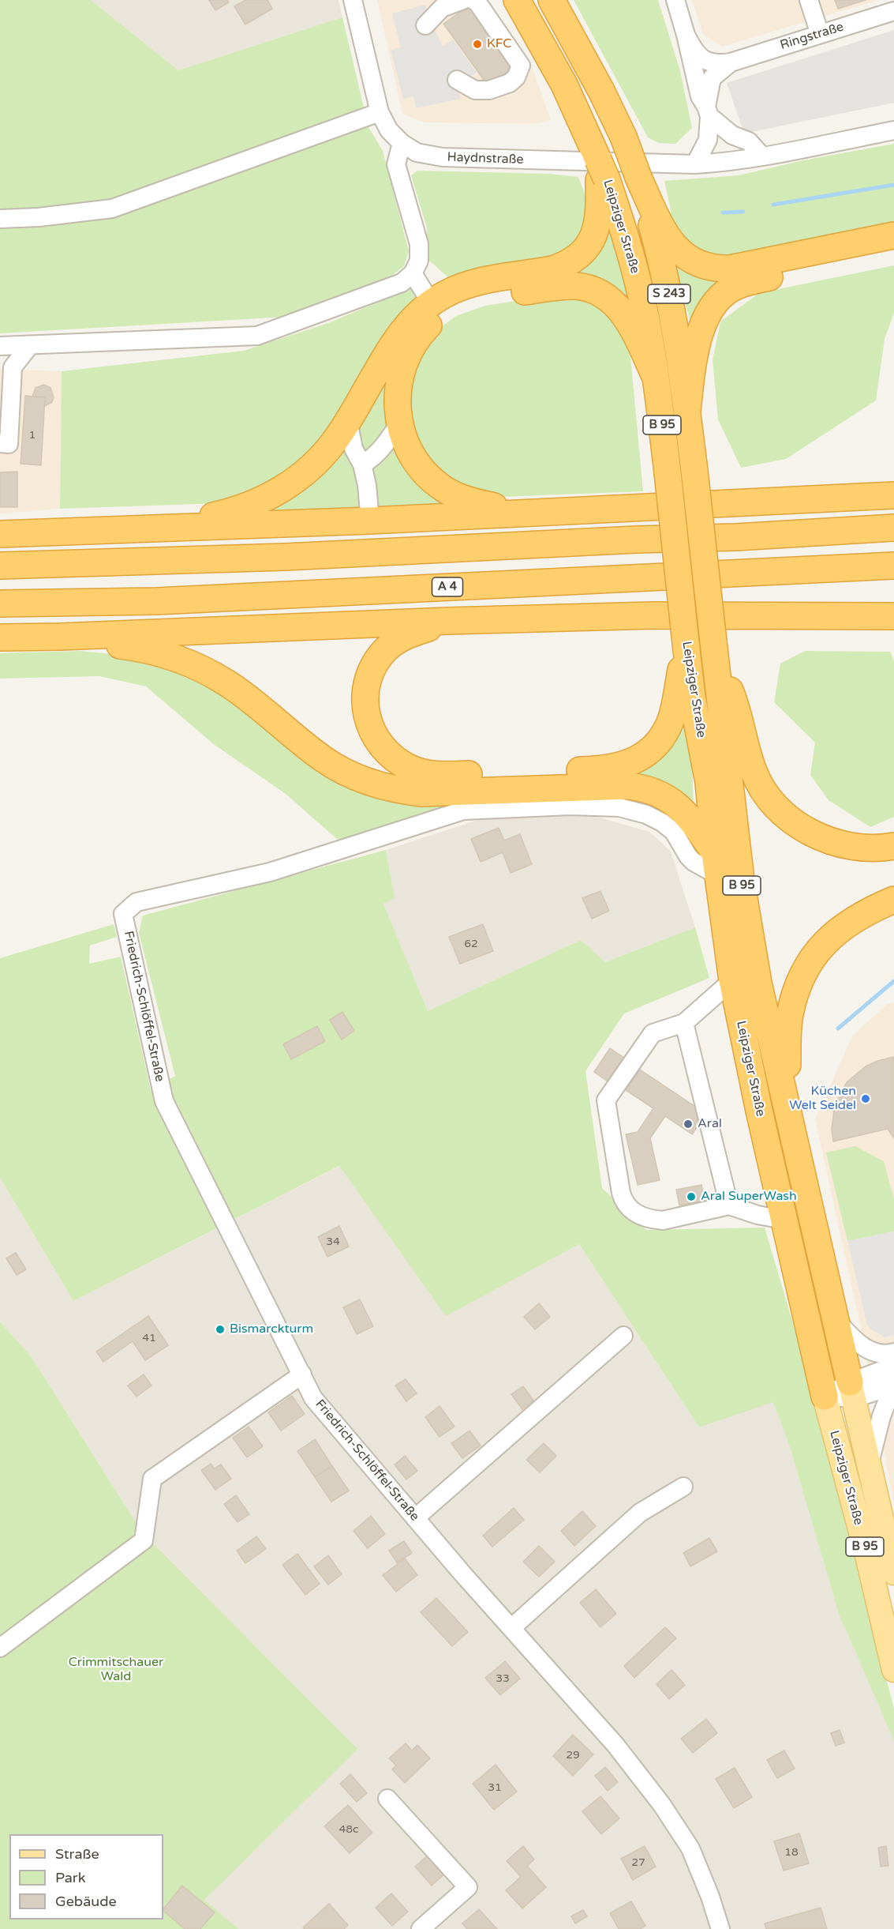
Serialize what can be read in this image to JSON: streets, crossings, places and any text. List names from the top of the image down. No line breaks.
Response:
{"streets":{"highway":["Leipziger Straße","S 243","B 95","A 4"],"street":["Ringstraße","Haydnstraße","Friedrich-Schlöffel-Straße"]},"crossings":[["Ringstraße","Haydnstraße"],["Leipziger Straße","Friedrich-Schlöffel-Straße"]],"parks":["Crimmitschauer Wald"],"places":["KFC","Küchen Welt Seidel","Aral","Aral SuperWash","Bismarckturm"],"house_numbers":["1","62","34","41","33","29","31","48c","18","27"],"legend":["Straße","Park","Gebäude"]}
